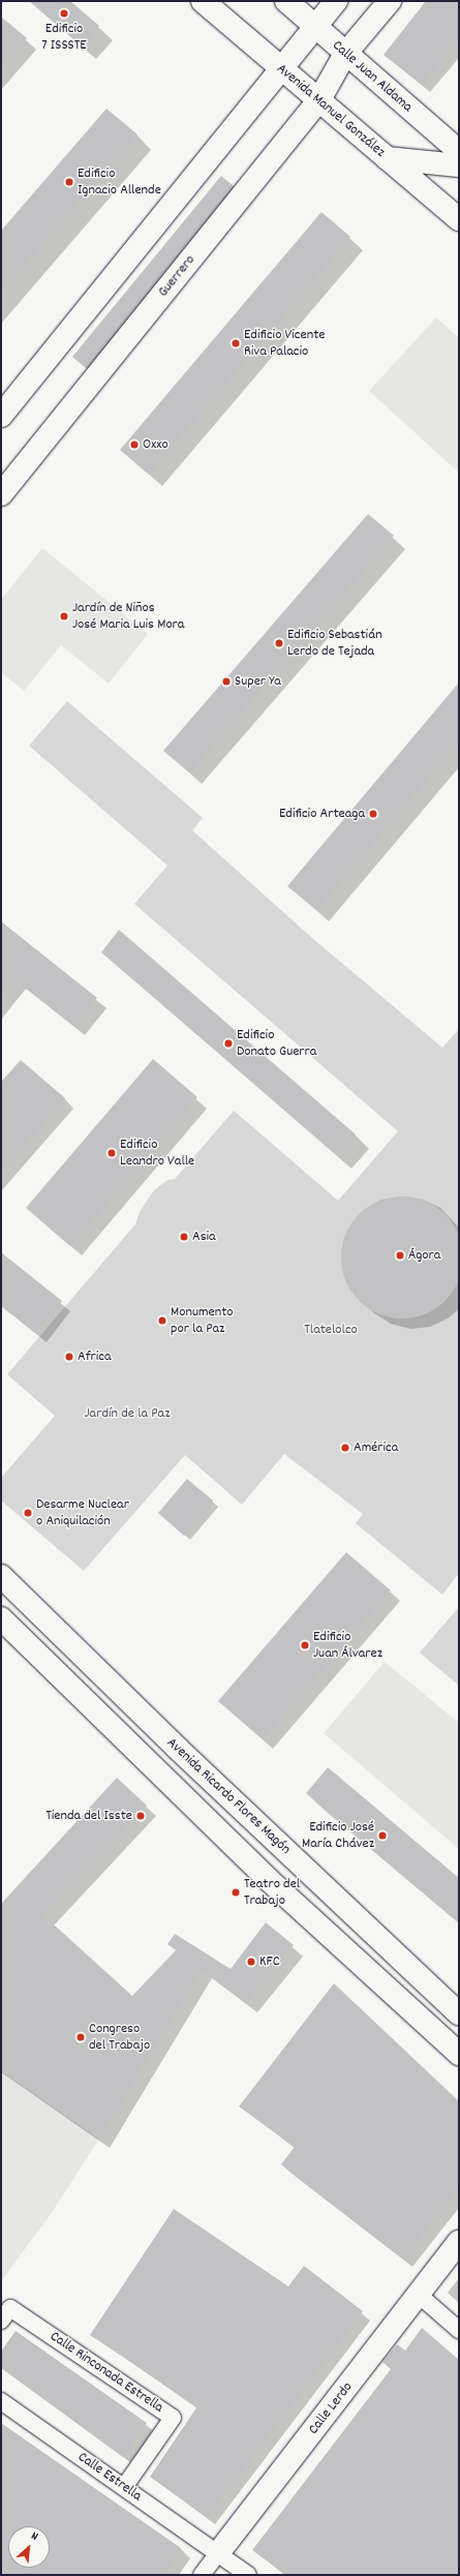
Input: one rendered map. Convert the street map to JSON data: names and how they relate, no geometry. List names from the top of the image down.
{
  "streets": {
    "main road": [
      "Calle Juan Aldama",
      "Avenida Manuel González",
      "Guerrero",
      "Avenida Ricardo Flores Magón",
      "Calle Lerdo"
    ],
    "street": ["Calle Rinconada Estrella", "Calle Estrella"]
  },
  "crossings": [
    ["Calle Juan Aldama", "Guerrero"],
    ["Avenida Manuel González", "Guerrero"],
    ["Calle Rinconada Estrella", "Calle Estrella"],
    ["Calle Lerdo", "Calle Estrella"]
  ],
  "parks": ["Tlatelolco", "Jardín de la Paz"],
  "places": [
    "Edificio 7 ISSSTE",
    "Edificio Ignacio Allende",
    "Edificio Vicente Riva Palacio",
    "Oxxo",
    "Jardín de Niños José Maria Luis Mora",
    "Edificio Sebastián Lerdo de Tejada",
    "Super Ya",
    "Edificio Arteaga",
    "Edificio Donato Guerra",
    "Edificio Leandro Valle",
    "Asia",
    "Ágora",
    "Monumento por la Paz",
    "Africa",
    "América",
    "Desarme Nuclear o Aniquilación",
    "Edificio Juan Álvarez",
    "Tienda del Isste",
    "Edificio José María Chávez",
    "Teatro del Trabajo",
    "KFC",
    "Congreso del Trabajo"
  ],
  "north": "top right"
}
